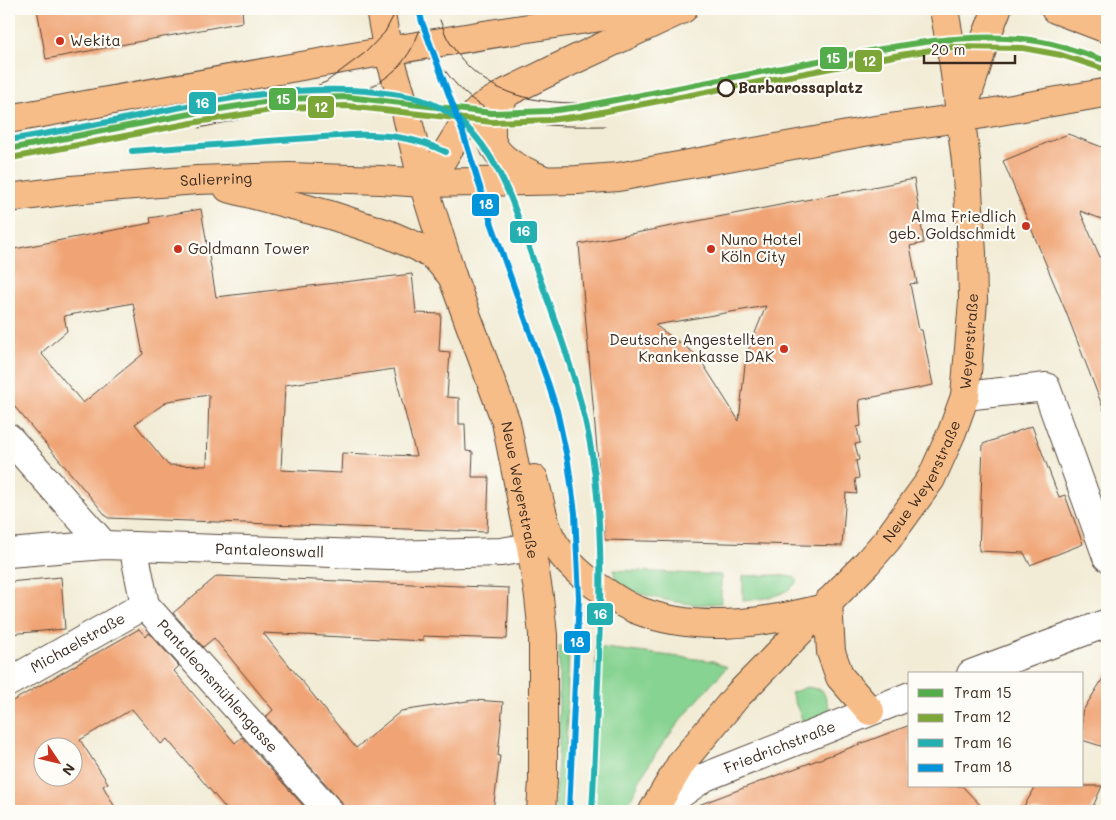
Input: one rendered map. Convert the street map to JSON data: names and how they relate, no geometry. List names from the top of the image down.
{
  "streets": {
    "main road": ["Salierring", "Weyerstraße", "Neue Weyerstraße"],
    "street": [
      "Pantaleonswall",
      "Michaelstraße",
      "Pantaleonsmühlengasse",
      "Friedrichstraße"
    ]
  },
  "crossings": [
    ["Salierring", "Neue Weyerstraße"],
    ["Weyerstraße", "Neue Weyerstraße"],
    ["Neue Weyerstraße", "Pantaleonswall"],
    ["Neue Weyerstraße", "Friedrichstraße"],
    ["Michaelstraße", "Pantaleonsmühlengasse"]
  ],
  "places": [
    "Wekita",
    "Barbarossaplatz",
    "Alma Friedlich geb. Goldschmidt",
    "Goldmann Tower",
    "Nuno Hotel Köln City",
    "Deutsche Angestellten Krankenkasse DAK"
  ],
  "lines": [
    "tram line 18",
    "tram line 15",
    "tram line 12",
    "tram line 16"
  ],
  "legend": [
    "Tram 15",
    "Tram 12",
    "Tram 16",
    "Tram 18"
  ],
  "scale_bar": "20 m",
  "north": "bottom right"
}
